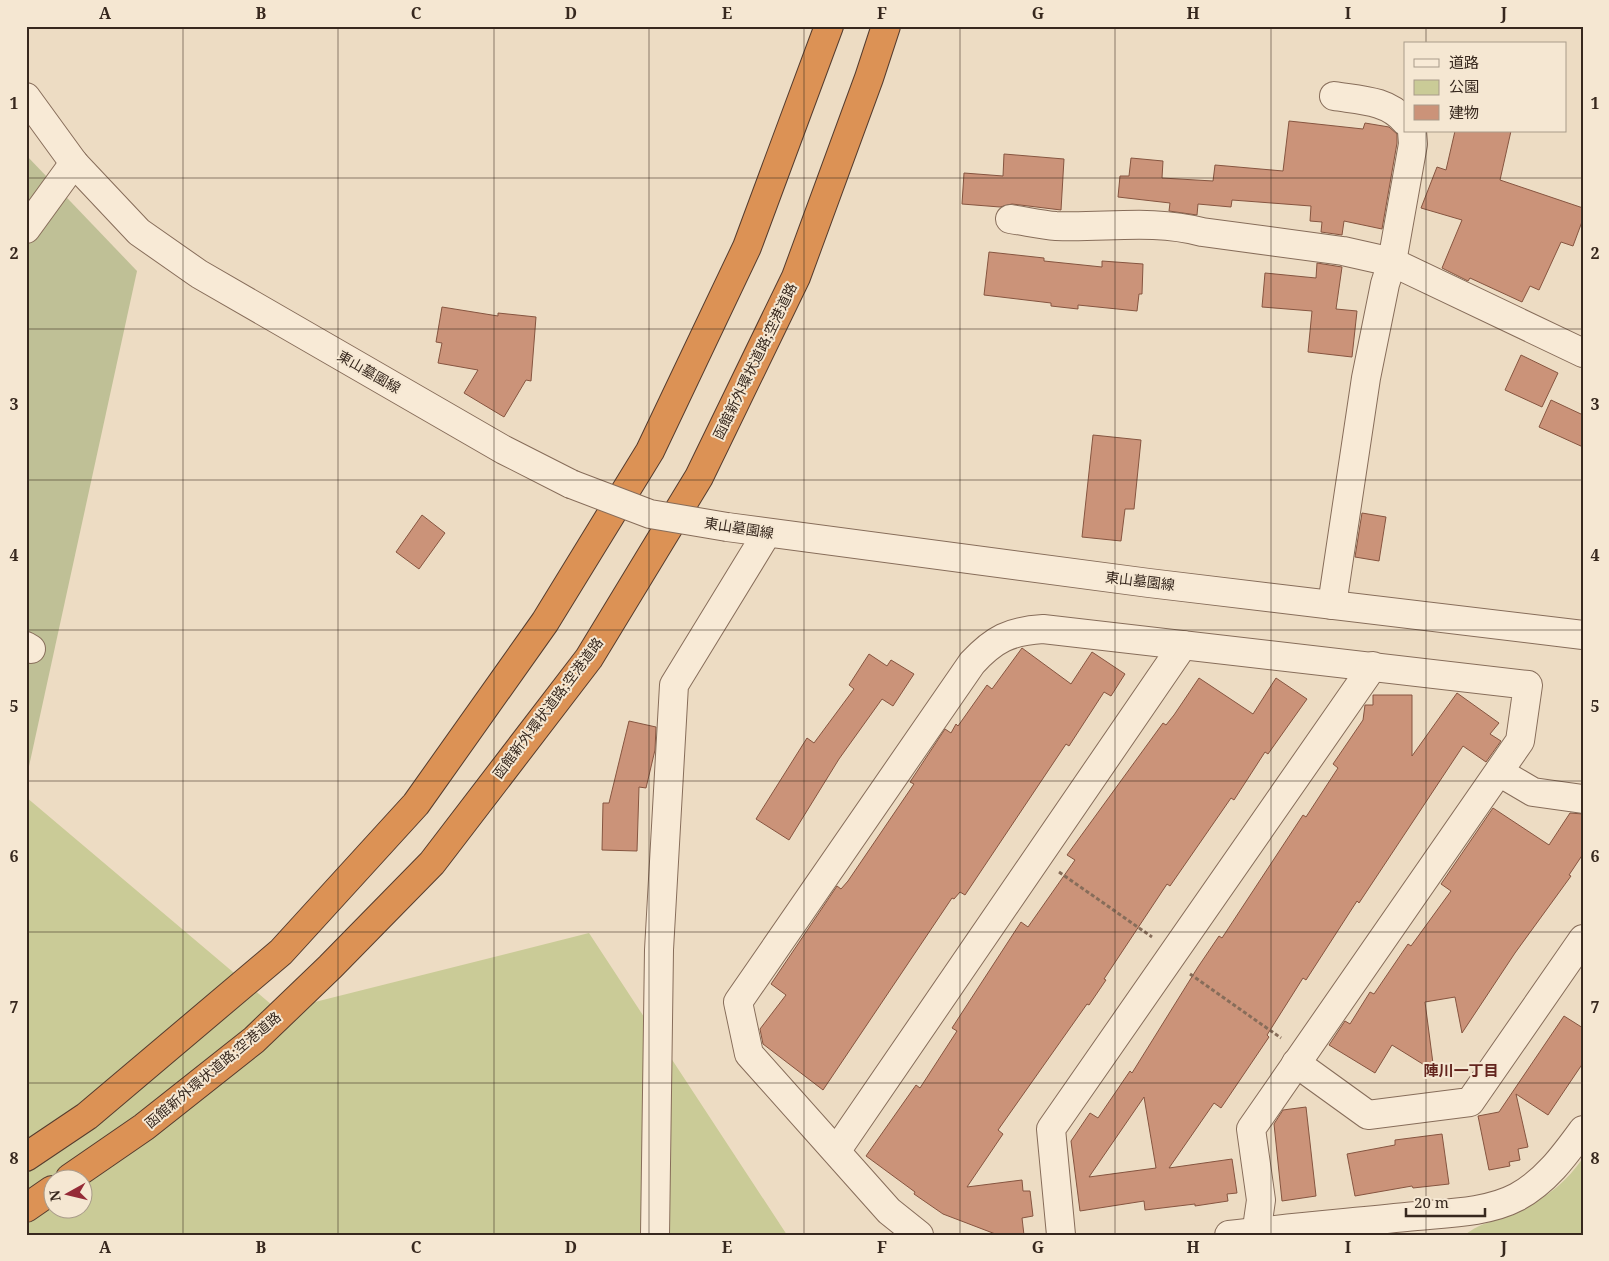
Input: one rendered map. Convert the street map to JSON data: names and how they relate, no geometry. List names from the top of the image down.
{
  "streets": {
    "highway": ["函館新外環状道路;空港道路"],
    "street": ["東山墓園線"]
  },
  "districts": ["陣川一丁目"],
  "legend": ["道路", "公園", "建物"],
  "scale_bar": "20 m",
  "north": "left",
  "grid": {
    "columns": [
      "A",
      "B",
      "C",
      "D",
      "E",
      "F",
      "G",
      "H",
      "I",
      "J"
    ],
    "rows": [
      "1",
      "2",
      "3",
      "4",
      "5",
      "6",
      "7",
      "8"
    ]
  }
}
